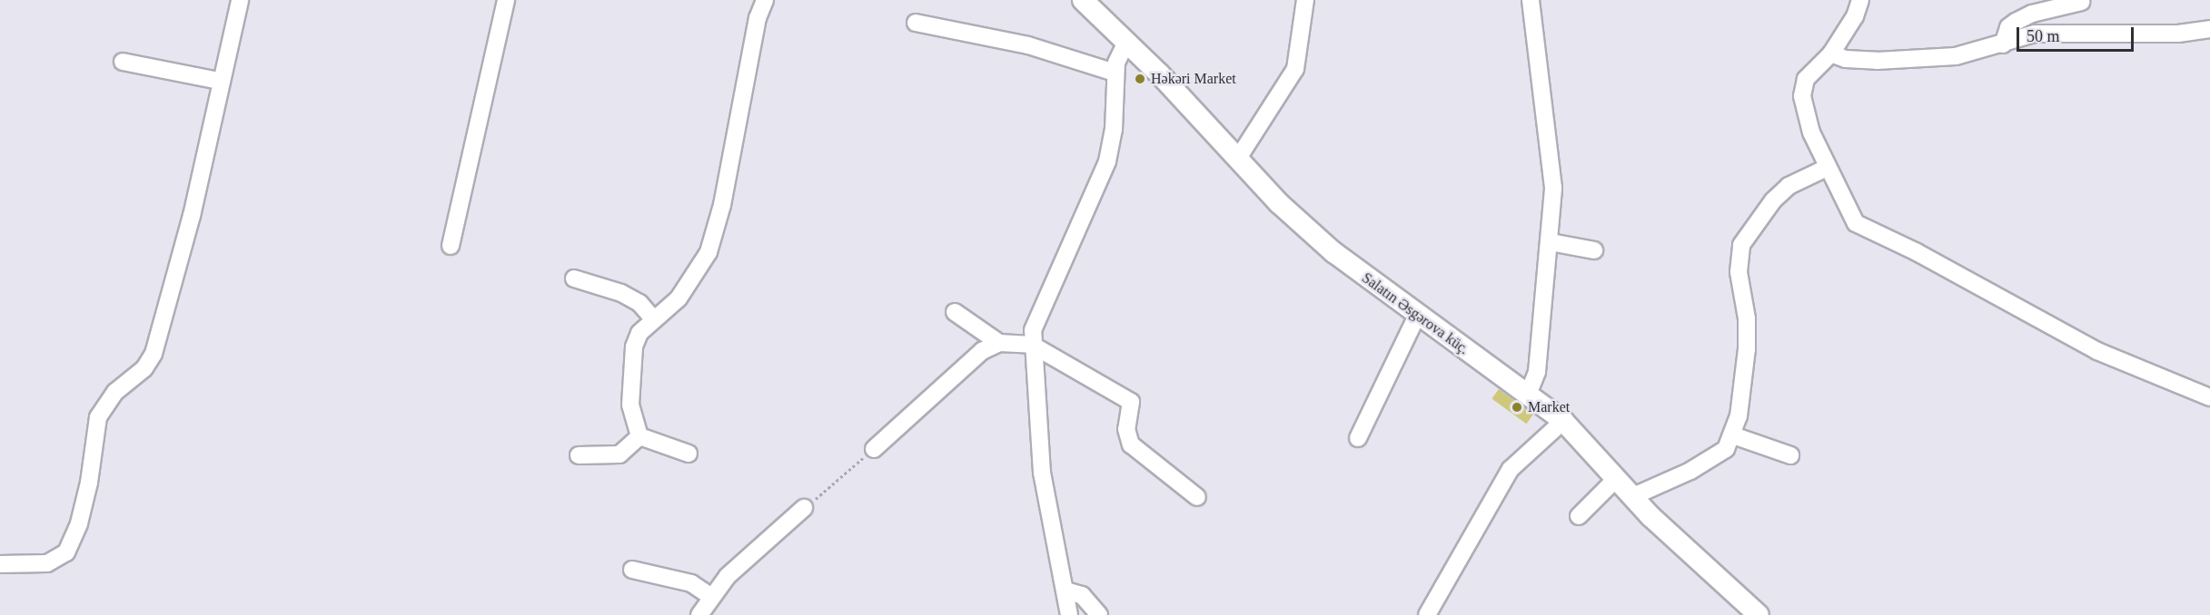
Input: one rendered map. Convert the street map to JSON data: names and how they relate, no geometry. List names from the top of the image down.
{
  "streets": {
    "street": ["Salatın Əsgərova küç."]
  },
  "places": ["Həkəri Market", "Market"],
  "scale_bar": "50 m"
}
